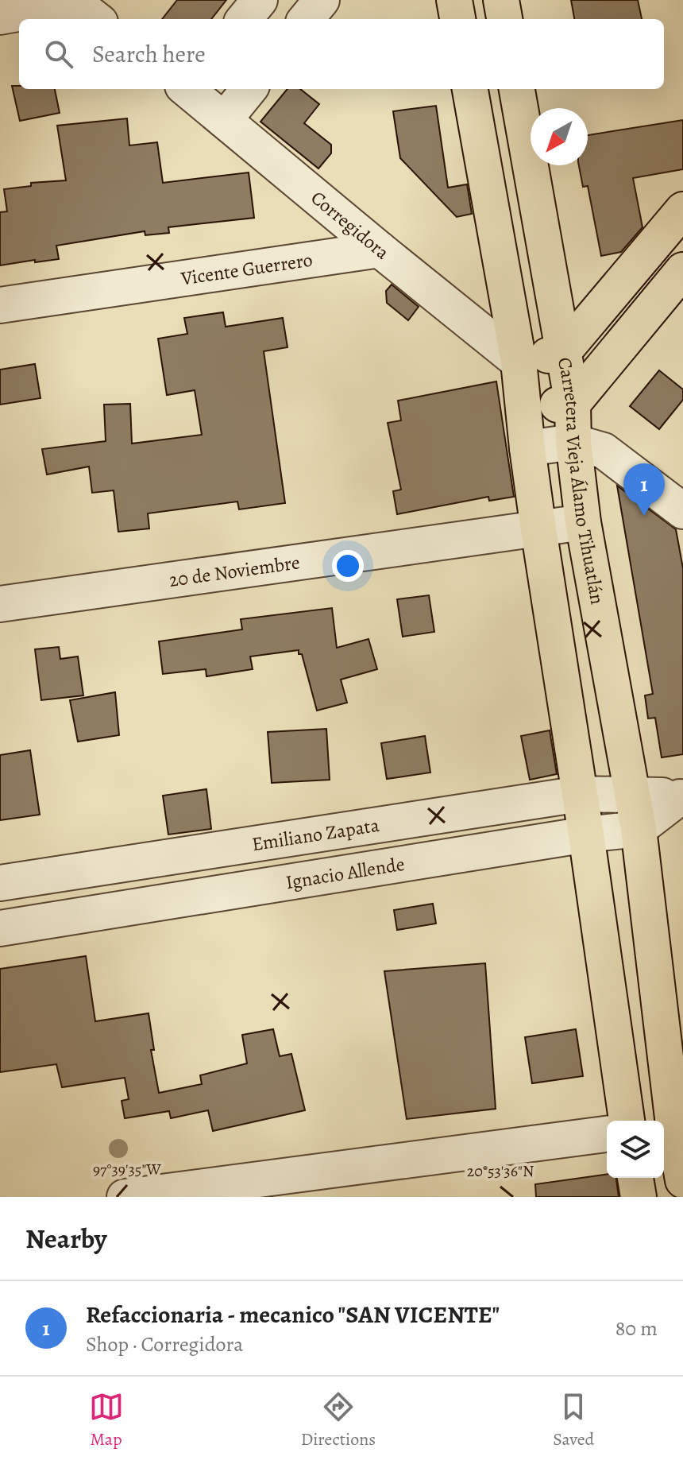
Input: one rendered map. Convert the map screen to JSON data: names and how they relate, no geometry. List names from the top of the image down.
{
  "streets": {
    "main road": ["Carretera Vieja Álamo Tihuatlán"],
    "street": [
      "Corregidora",
      "Vicente Guerrero",
      "20 de Noviembre",
      "Emiliano Zapata",
      "Ignacio Allende"
    ]
  },
  "crossings": [
    ["Corregidora", "Vicente Guerrero"],
    ["Carretera Vieja Álamo Tihuatlán", "20 de Noviembre"],
    ["Carretera Vieja Álamo Tihuatlán", "Emiliano Zapata"],
    ["Carretera Vieja Álamo Tihuatlán", "Ignacio Allende"]
  ],
  "north": "bottom left",
  "page": {
    "search": "Search here",
    "pins": "1",
    "heading": "Nearby",
    "list": [
      {
        "mark": "1",
        "name": "Refaccionaria - mecanico \"SAN VICENTE\"",
        "note": "Shop · Corregidora",
        "value": "80 m"
      }
    ],
    "nav": ["Map", "Directions", "Saved"]
  },
  "coordinates": ["97°39'35\"W", "20°53'36\"N"]
}
